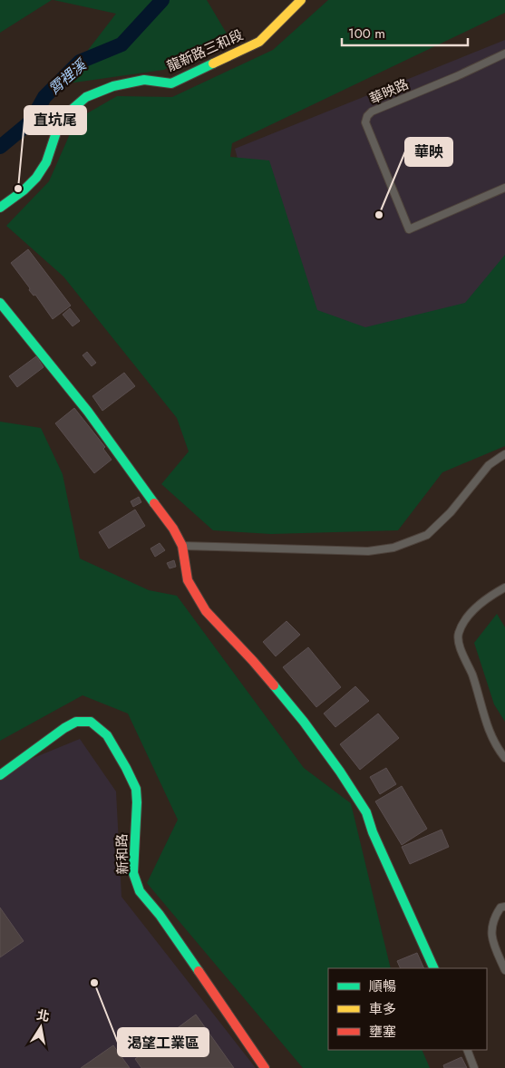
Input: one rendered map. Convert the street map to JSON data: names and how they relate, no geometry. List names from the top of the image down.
{
  "streets": {
    "street": ["龍新路三和段", "華映路", "新和路"]
  },
  "water": ["霄裡溪"],
  "places": ["直坑尾", "華映", "渴望工業區"],
  "legend": ["順暢", "車多", "壅塞"],
  "scale_bar": "100 m",
  "north": "top"
}
